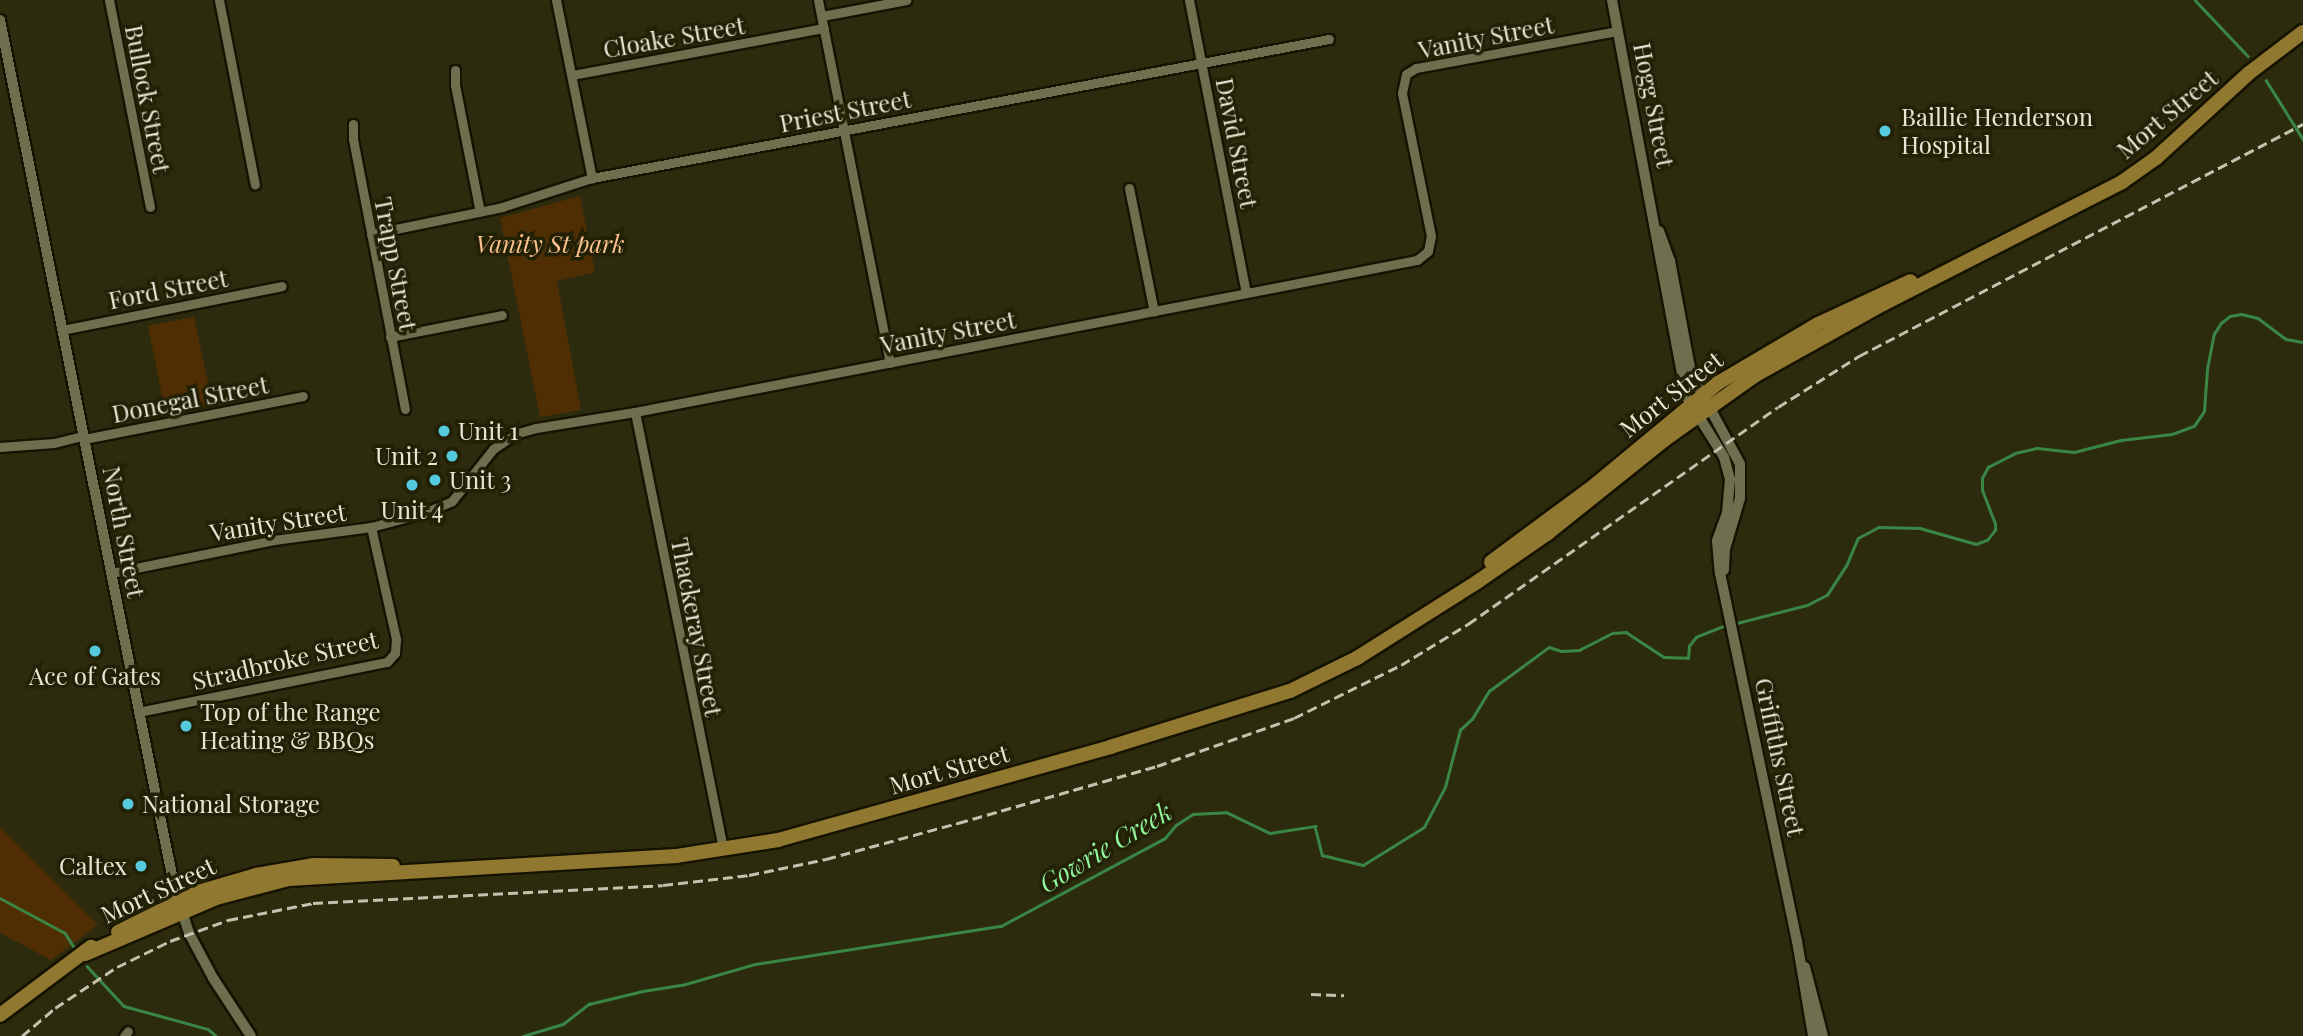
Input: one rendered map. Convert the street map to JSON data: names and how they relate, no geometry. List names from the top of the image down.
{
  "streets": {
    "main road": ["Mort Street"],
    "street": [
      "Cloake Street",
      "Vanity Street",
      "Bullock Street",
      "Hogg Street",
      "Priest Street",
      "David Street",
      "Trapp Street",
      "Ford Street",
      "Donegal Street",
      "North Street",
      "Thackeray Street",
      "Stradbroke Street",
      "Griffiths Street"
    ]
  },
  "crossings": [
    ["Vanity Street", "Hogg Street"],
    ["Vanity Street", "David Street"],
    ["Vanity Street", "North Street"],
    ["Vanity Street", "Thackeray Street"],
    ["Vanity Street", "Stradbroke Street"],
    ["Hogg Street", "Mort Street"],
    ["Hogg Street", "Griffiths Street"],
    ["Priest Street", "David Street"],
    ["Priest Street", "Trapp Street"],
    ["Mort Street", "North Street"],
    ["Mort Street", "Thackeray Street"],
    ["Mort Street", "Griffiths Street"],
    ["Ford Street", "North Street"],
    ["Donegal Street", "North Street"],
    ["North Street", "Stradbroke Street"]
  ],
  "water": ["Gowrie Creek"],
  "parks": ["Vanity St park"],
  "places": [
    "Baillie Henderson Hospital",
    "Unit 1",
    "Unit 2",
    "Unit 3",
    "Unit 4",
    "Ace of Gates",
    "Top of the Range Heating & BBQs",
    "National Storage",
    "Caltex"
  ]
}
